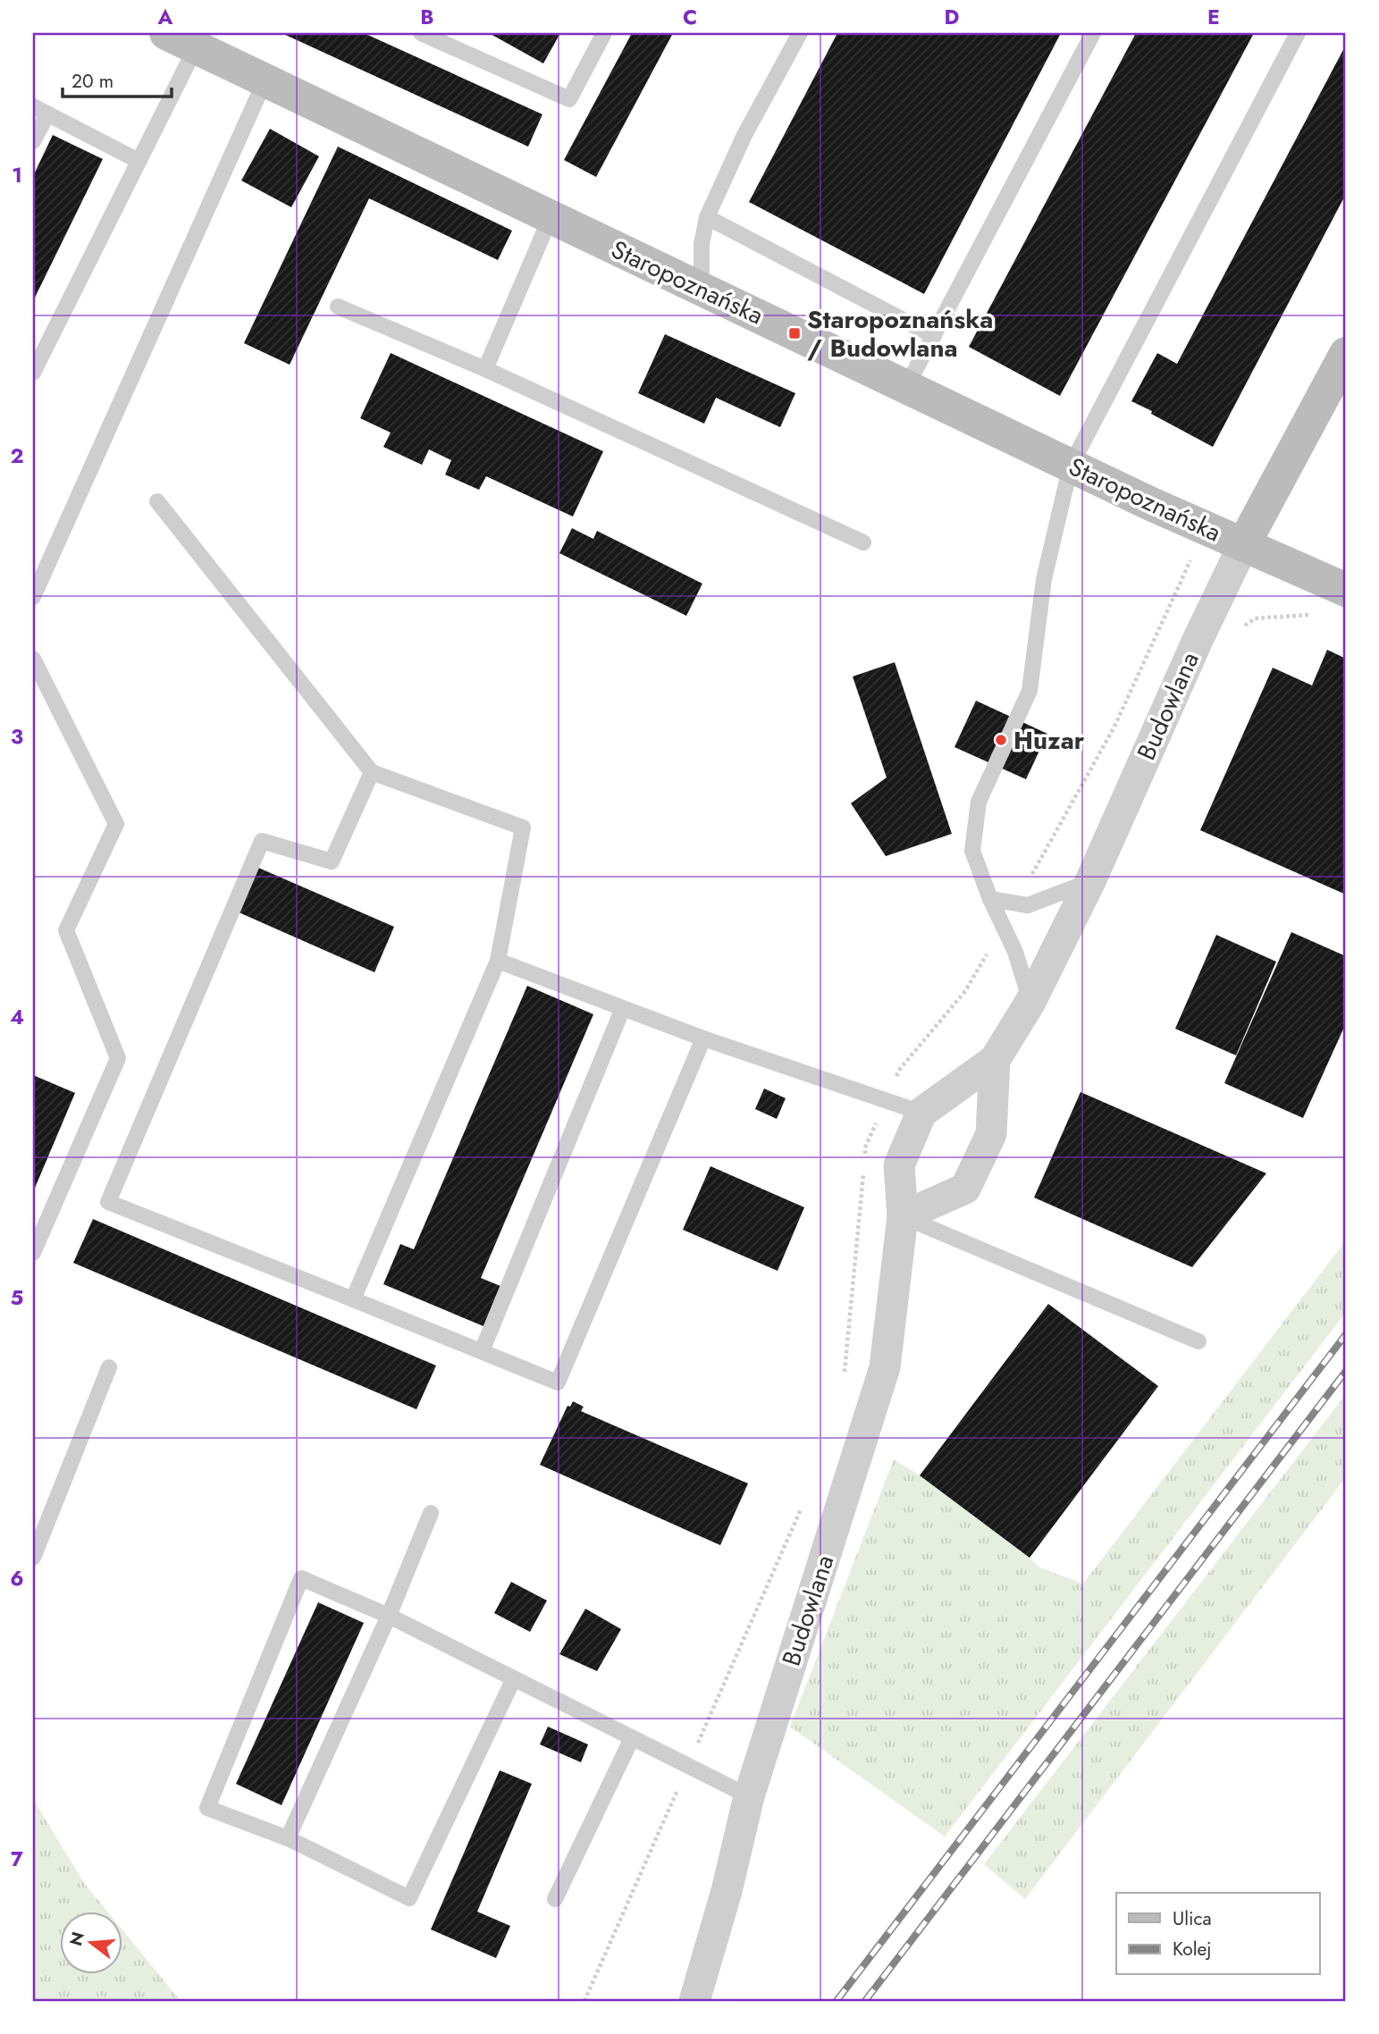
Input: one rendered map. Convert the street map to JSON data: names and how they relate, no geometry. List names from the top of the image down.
{
  "streets": {
    "street": ["Staropoznańska", "Budowlana"]
  },
  "crossings": [
    ["Staropoznańska", "Budowlana"]
  ],
  "places": {
    "transit": ["Staropoznańska / Budowlana"],
    "other": ["Huzar"]
  },
  "legend": ["Ulica", "Kolej"],
  "scale_bar": "20 m",
  "north": "left",
  "grid": {
    "columns": [
      "A",
      "B",
      "C",
      "D",
      "E"
    ],
    "rows": [
      "1",
      "2",
      "3",
      "4",
      "5",
      "6",
      "7"
    ]
  }
}
